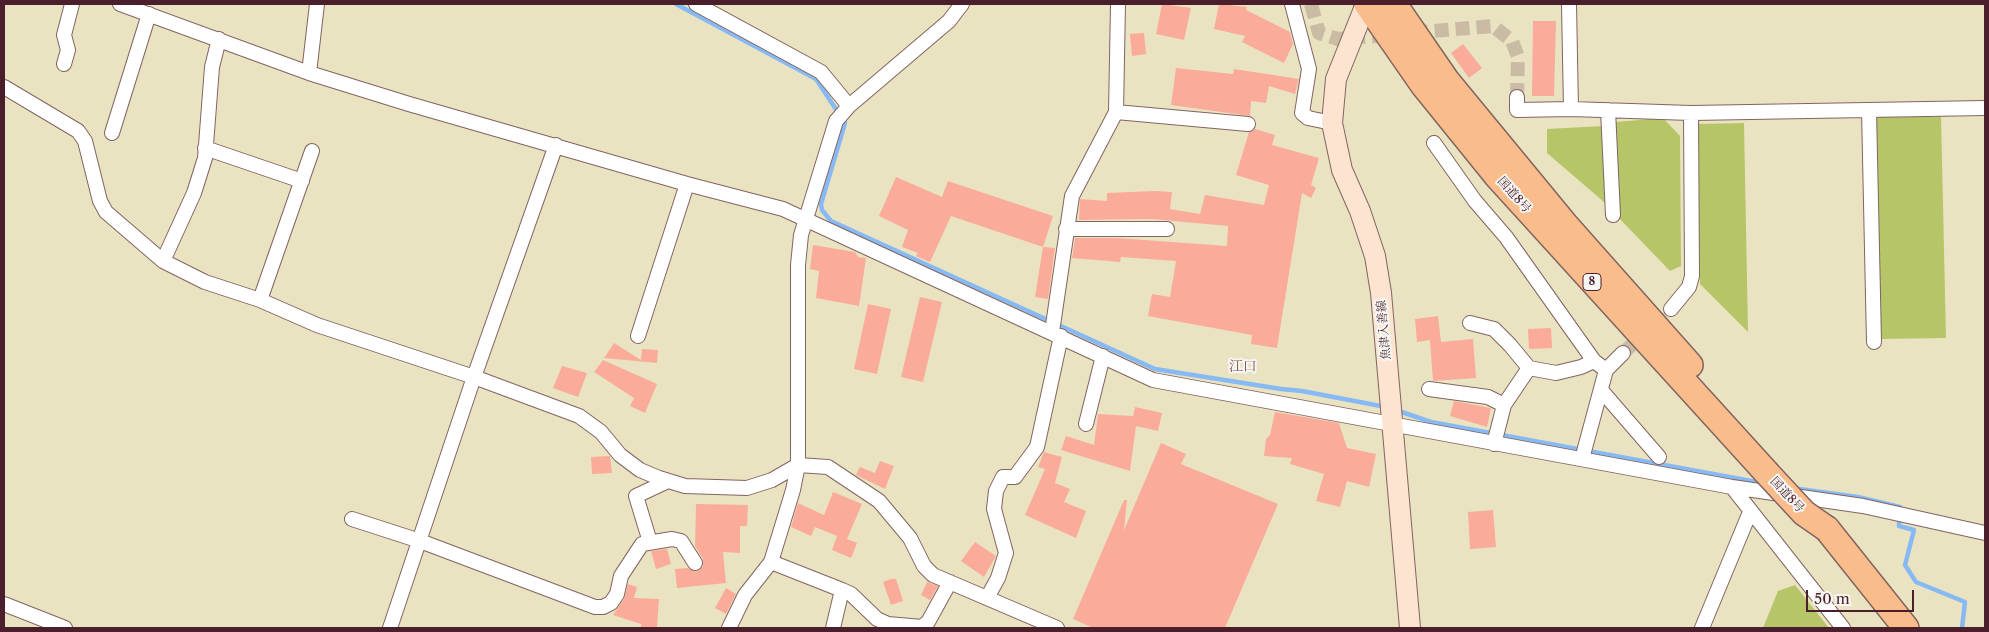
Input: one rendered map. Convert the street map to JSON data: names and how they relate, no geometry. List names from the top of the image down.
{
  "streets": {
    "highway": ["国道8号", "8"],
    "main road": ["魚津入善線"]
  },
  "crossings": [
    ["国道8号", "魚津入善線"]
  ],
  "districts": ["江口"],
  "scale_bar": "50 m"
}
